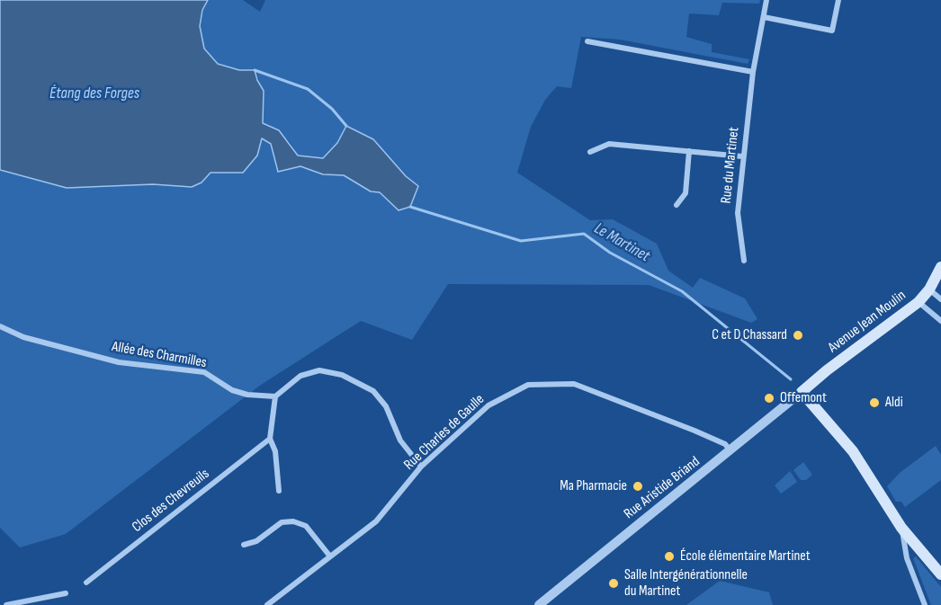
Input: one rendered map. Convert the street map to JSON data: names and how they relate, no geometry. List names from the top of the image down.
{
  "streets": {
    "main road": ["Avenue Jean Moulin"],
    "street": [
      "Rue du Martinet",
      "Allée des Charmilles",
      "Rue Charles de Gaulle",
      "Rue Aristide Briand",
      "Clos des Chevreuils"
    ]
  },
  "crossings": [
    ["Avenue Jean Moulin", "Rue Aristide Briand"],
    ["Rue Charles de Gaulle", "Rue Aristide Briand"]
  ],
  "water": ["Étang des Forges", "Le Martinet"],
  "places": [
    "C et D Chassard",
    "Offemont",
    "Aldi",
    "Ma Pharmacie",
    "École élémentaire Martinet",
    "Salle Intergénérationnelle du Martinet"
  ]
}
